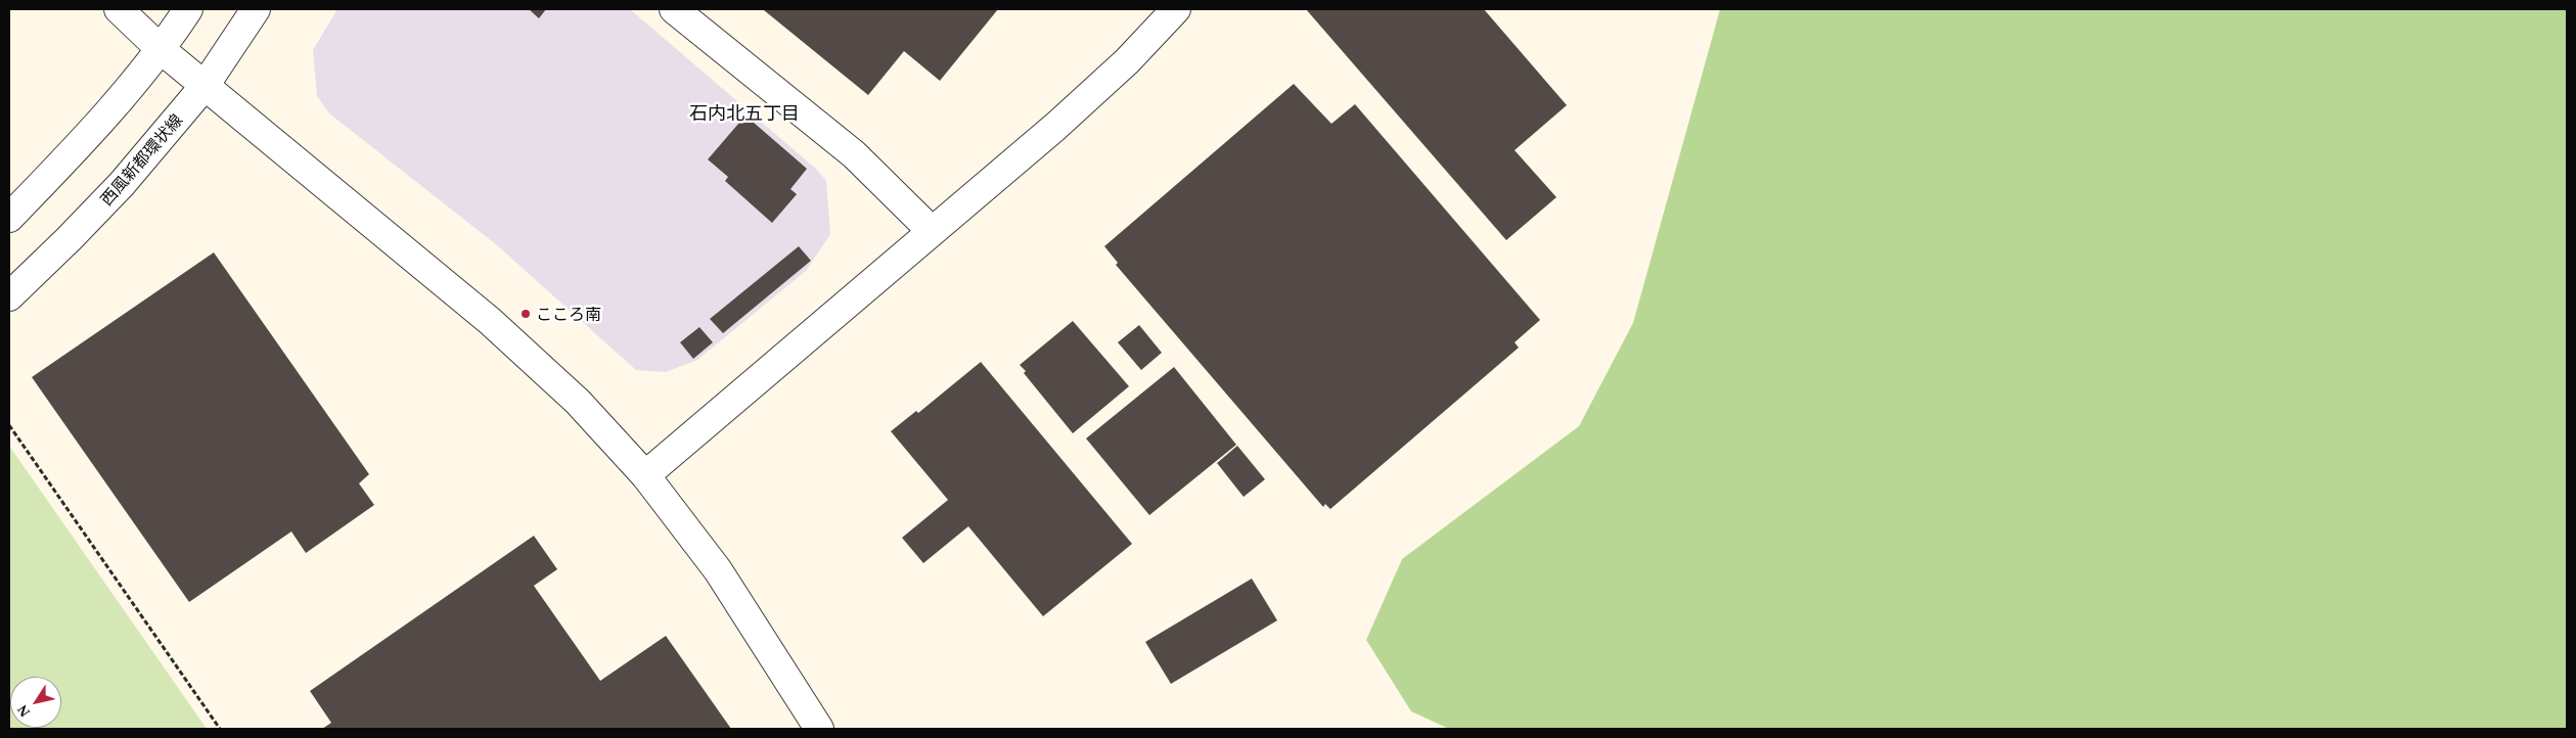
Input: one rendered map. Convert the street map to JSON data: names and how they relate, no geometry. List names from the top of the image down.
{
  "streets": {
    "street": ["西風新都環状線"]
  },
  "districts": ["石内北五丁目"],
  "places": ["こころ南"],
  "north": "bottom left"
}
